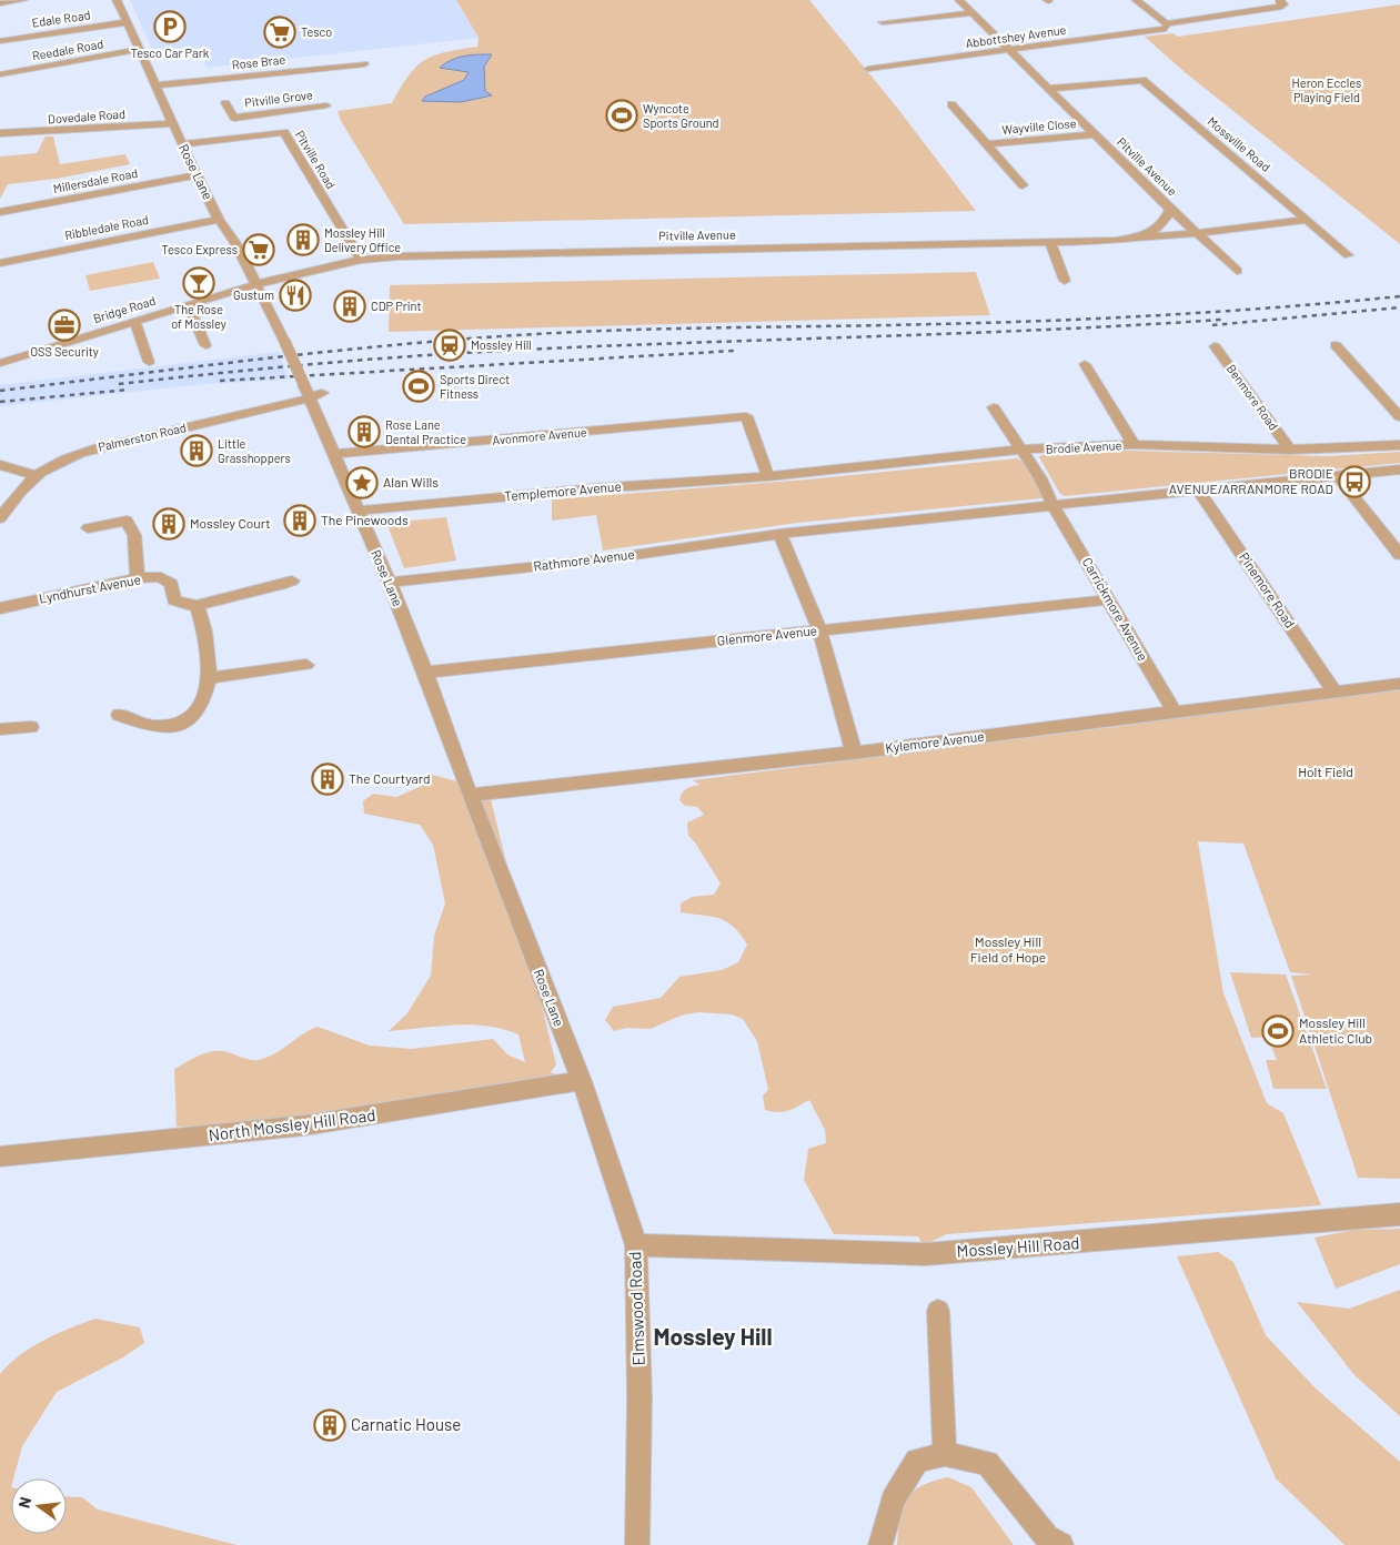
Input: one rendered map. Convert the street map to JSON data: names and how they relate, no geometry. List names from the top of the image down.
{
  "streets": {
    "street": [
      "Edale Road",
      "Abbottshey Avenue",
      "Reedale Road",
      "Rose Brae",
      "Pitville Grove",
      "Dovedale Road",
      "Wayville Close",
      "Mossville Road",
      "Pitville Road",
      "Pitville Avenue",
      "Rose Lane",
      "Millersdale Road",
      "Ribbledale Road",
      "Bridge Road",
      "Benmore Road",
      "Avonmore Avenue",
      "Palmerston Road",
      "Brodie Avenue",
      "Templemore Avenue",
      "Rathmore Avenue",
      "Lyndhurst Avenue",
      "Pinemore Road",
      "Carrickmore Avenue",
      "Glenmore Avenue",
      "Kylemore Avenue",
      "North Mossley Hill Road",
      "Mossley Hill Road",
      "Elmswood Road"
    ]
  },
  "crossings": [
    ["Edale Road", "Rose Lane"],
    ["Abbottshey Avenue", "Pitville Avenue"],
    ["Reedale Road", "Rose Lane"],
    ["Rose Brae", "Rose Lane"],
    ["Dovedale Road", "Rose Lane"],
    ["Wayville Close", "Pitville Avenue"],
    ["Mossville Road", "Pitville Avenue"],
    ["Pitville Road", "Pitville Avenue"],
    ["Pitville Road", "Rose Lane"],
    ["Pitville Avenue", "Rose Lane"],
    ["Pitville Avenue", "Bridge Road"],
    ["Rose Lane", "Millersdale Road"],
    ["Rose Lane", "Ribbledale Road"],
    ["Rose Lane", "Bridge Road"],
    ["Rose Lane", "Avonmore Avenue"],
    ["Rose Lane", "Palmerston Road"],
    ["Rose Lane", "Templemore Avenue"],
    ["Rose Lane", "Rathmore Avenue"],
    ["Rose Lane", "Glenmore Avenue"],
    ["Rose Lane", "Kylemore Avenue"],
    ["Rose Lane", "North Mossley Hill Road"],
    ["Rose Lane", "Elmswood Road"],
    ["Benmore Road", "Brodie Avenue"],
    ["Avonmore Avenue", "Brodie Avenue"],
    ["Avonmore Avenue", "Templemore Avenue"],
    ["Brodie Avenue", "Templemore Avenue"],
    ["Brodie Avenue", "Carrickmore Avenue"],
    ["Pinemore Road", "Kylemore Avenue"],
    ["Carrickmore Avenue", "Glenmore Avenue"],
    ["Carrickmore Avenue", "Kylemore Avenue"],
    ["North Mossley Hill Road", "Elmswood Road"],
    ["Mossley Hill Road", "Elmswood Road"]
  ],
  "districts": ["Mossley Hill"],
  "parks": ["Heron Eccles Playing Field", "Holt Field", "Mossley Hill Field of Hope"],
  "places": {
    "parking": ["Tesco Car Park"],
    "supermarket": ["Tesco", "Tesco Express"],
    "sports": ["Wyncote Sports Ground", "Sports Direct Fitness", "Mossley Hill Athletic Club"],
    "building": [
      "Mossley Hill Delivery Office",
      "CDP Print",
      "Rose Lane Dental Practice",
      "Little Grasshoppers",
      "The Pinewoods",
      "Mossley Court",
      "The Courtyard",
      "Carnatic House"
    ],
    "bar": ["The Rose of Mossley"],
    "restaurant": ["Gustum"],
    "office": ["OSS Security"],
    "station": ["Mossley Hill"],
    "bus stop": ["BRODIE AVENUE/ARRANMORE ROAD"],
    "place": ["Alan Wills"]
  },
  "north": "left"
}
